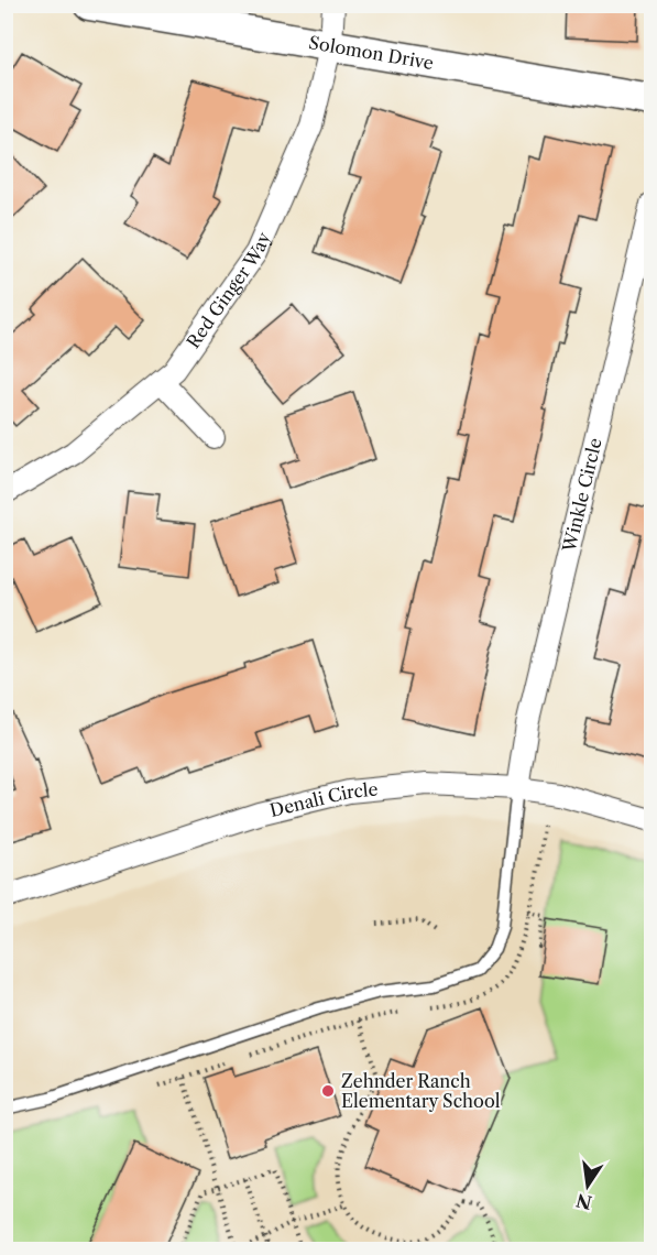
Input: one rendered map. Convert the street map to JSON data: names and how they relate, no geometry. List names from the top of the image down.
{
  "streets": {
    "street": [
      "Solomon Drive",
      "Red Ginger Way",
      "Winkle Circle",
      "Denali Circle"
    ]
  },
  "crossings": [
    ["Solomon Drive", "Red Ginger Way"],
    ["Winkle Circle", "Denali Circle"]
  ],
  "places": ["Zehnder Ranch Elementary School"],
  "north": "bottom"
}
